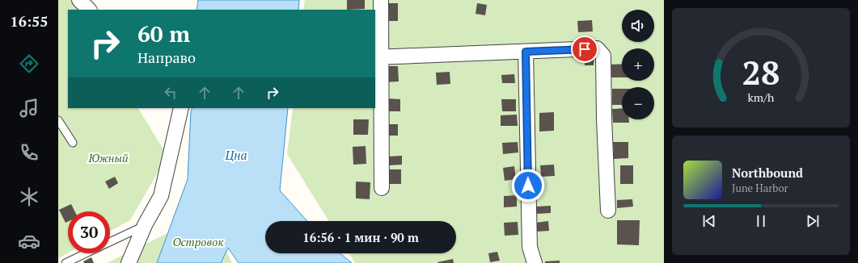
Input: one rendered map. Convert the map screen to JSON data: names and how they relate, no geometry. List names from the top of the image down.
{
  "water": ["Цна"],
  "parks": ["Южный", "Островок"],
  "page": {
    "tabs": "16:55",
    "map_buttons": ["+", "−"],
    "turn": ["60 m", "Направо"],
    "song": ["Northbound", "June Harbor"],
    "limit": "30",
    "trip": "16:56 · 1 мин · 90 m",
    "gauge": ["28", "km/h"]
  }
}
